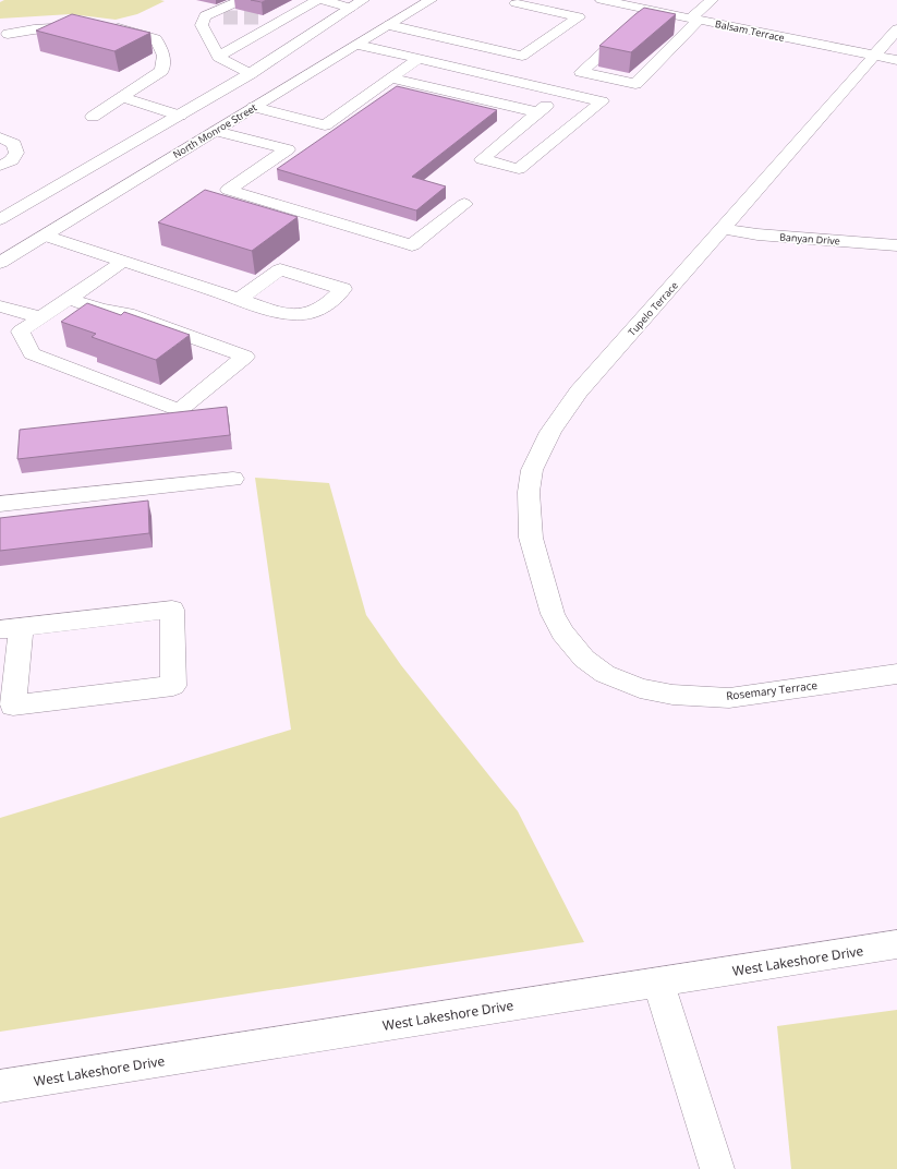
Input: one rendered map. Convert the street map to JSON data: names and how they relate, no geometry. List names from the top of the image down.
{
  "streets": {
    "street": [
      "Balsam Terrace",
      "North Monroe Street",
      "Banyan Drive",
      "Tupelo Terrace",
      "Rosemary Terrace",
      "West Lakeshore Drive"
    ]
  },
  "crossings": [
    ["Balsam Terrace", "Tupelo Terrace"],
    ["Banyan Drive", "Tupelo Terrace"],
    ["Tupelo Terrace", "Rosemary Terrace"]
  ]
}
